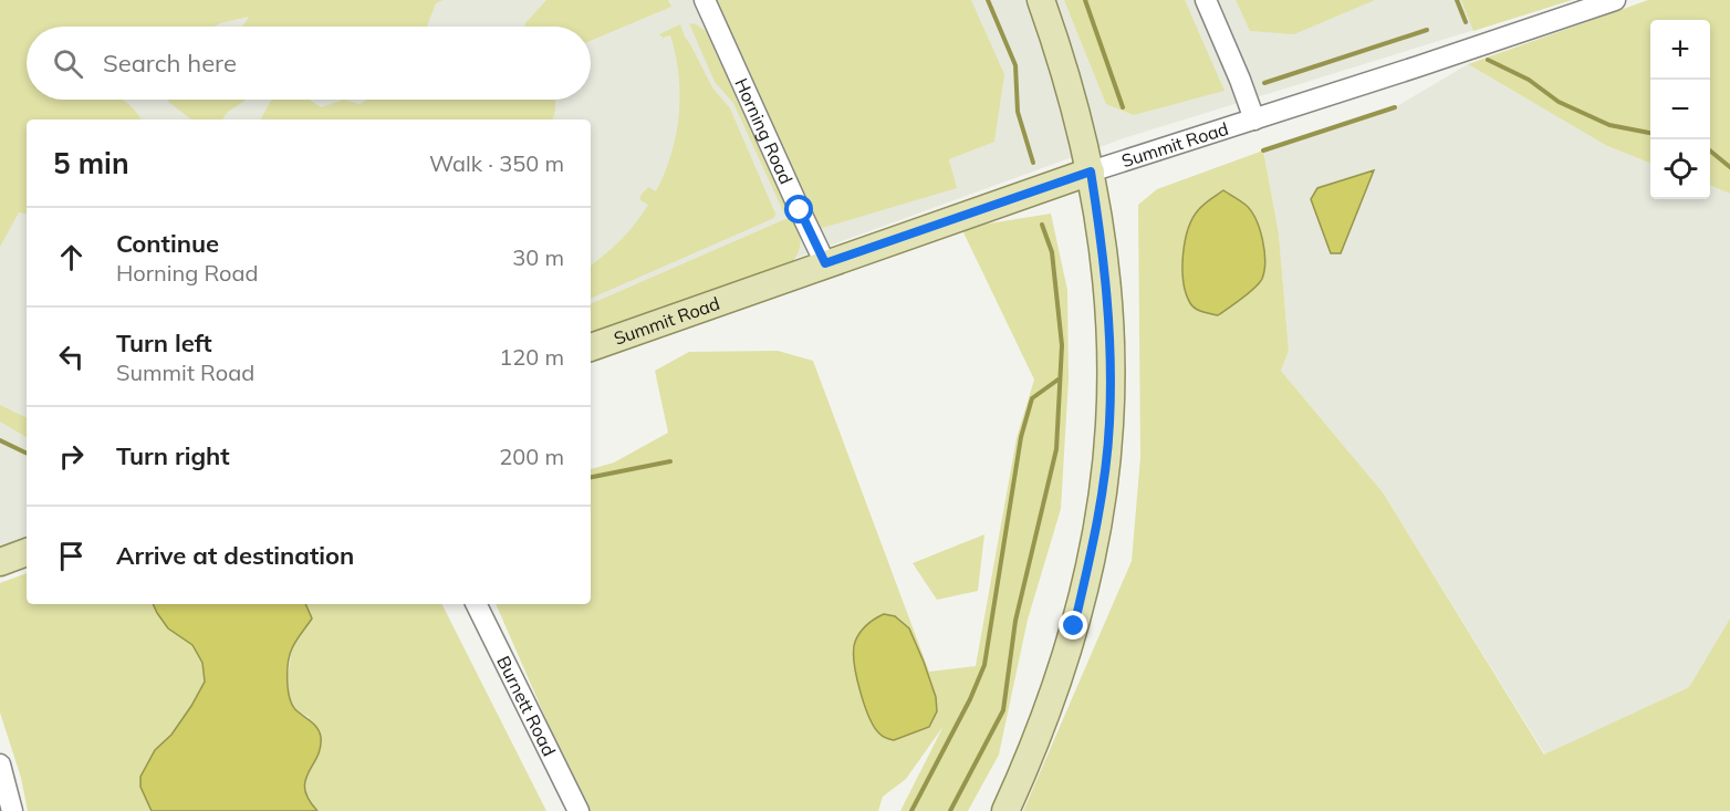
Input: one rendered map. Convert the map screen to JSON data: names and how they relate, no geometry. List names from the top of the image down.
{
  "streets": {
    "main road": ["Summit Road"],
    "street": ["Horning Road", "Burnett Road"]
  },
  "crossings": [
    ["Horning Road", "Summit Road"]
  ],
  "page": {
    "map_buttons": ["+", "−"],
    "search": "Search here",
    "heading": ["5 min", "Walk · 350 m"],
    "list": [
      ["Continue", "Horning Road", "30 m"],
      ["Turn left", "Summit Road", "120 m"],
      ["Turn right", "200 m"],
      "Arrive at destination"
    ]
  }
}
